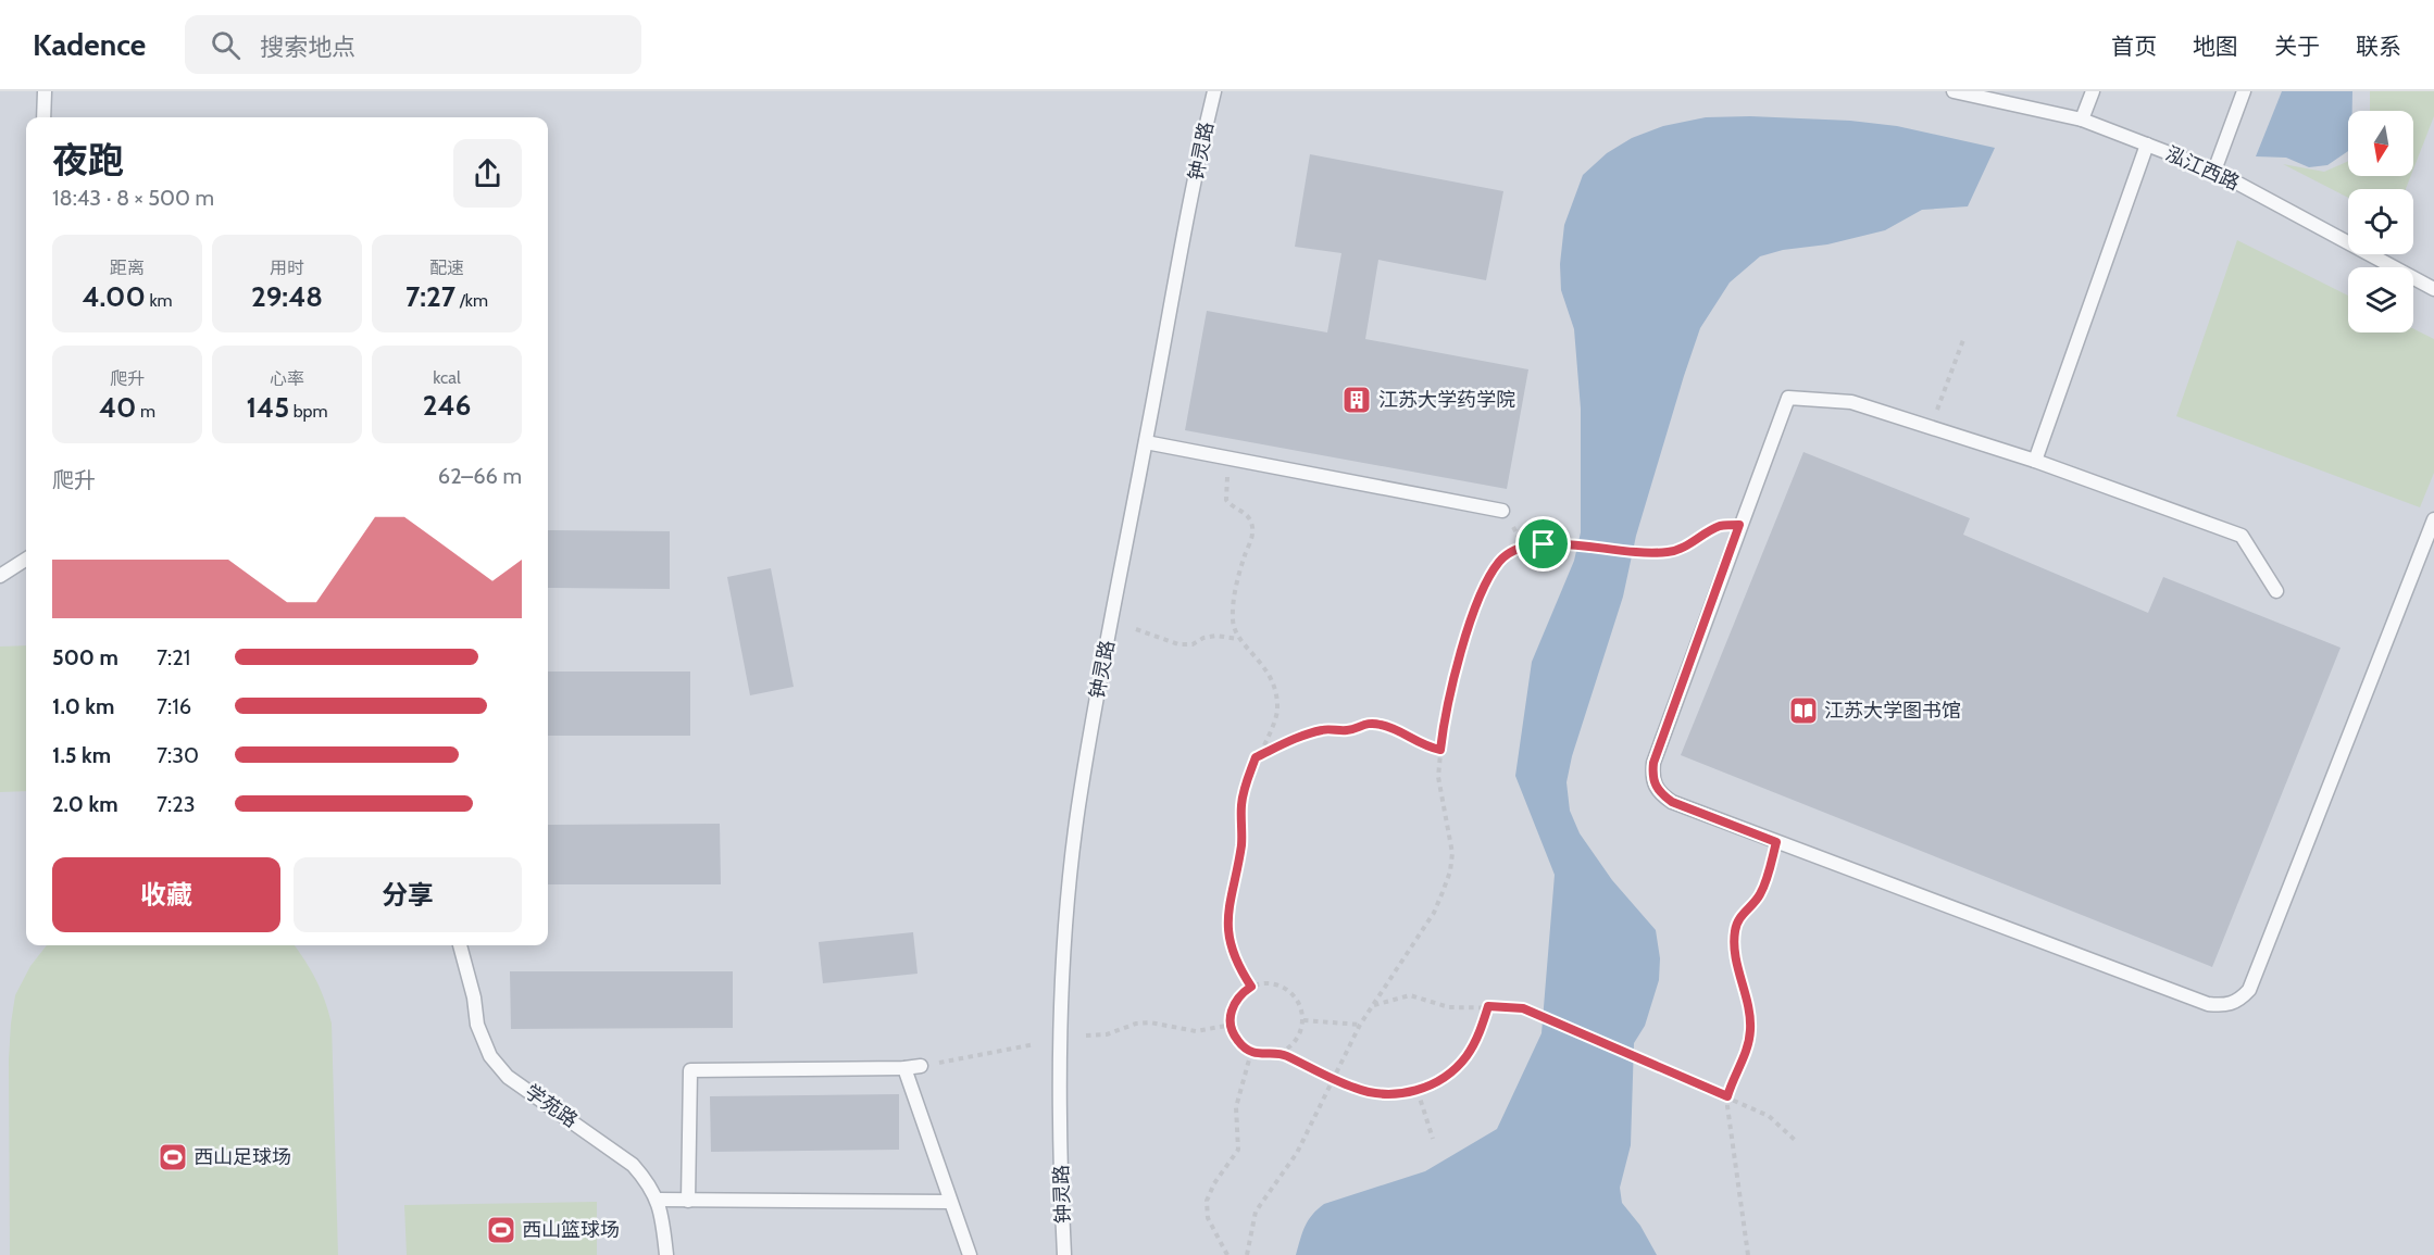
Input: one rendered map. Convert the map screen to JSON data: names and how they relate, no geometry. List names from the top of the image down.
{
  "streets": {
    "lane": ["钟灵路", "泓江西路", "学苑路"]
  },
  "places": {
    "building": ["江苏大学药学院"],
    "library": ["江苏大学图书馆"],
    "sports": ["西山足球场", "西山篮球场"]
  },
  "north": "bottom",
  "page": {
    "header": "Kadence",
    "search": "搜索地点",
    "nav": [
      "首页",
      "地图",
      "关于",
      "联系"
    ],
    "heading": ["夜跑", "18:43 · 8 × 500 m"],
    "stats": [
      ["距离", "4.00 km"],
      ["用时", "29:48"],
      ["配速", "7:27 /km"],
      ["爬升", "40 m"],
      ["心率", "145 bpm"],
      ["kcal", "246"]
    ],
    "chart": ["爬升", "62–66 m"],
    "list": [
      {
        "name": "500 m",
        "note": "7:21"
      },
      {
        "name": "1.0 km",
        "note": "7:16"
      },
      {
        "name": "1.5 km",
        "note": "7:30"
      },
      {
        "name": "2.0 km",
        "note": "7:23"
      }
    ],
    "buttons": ["收藏", "分享"]
  }
}
